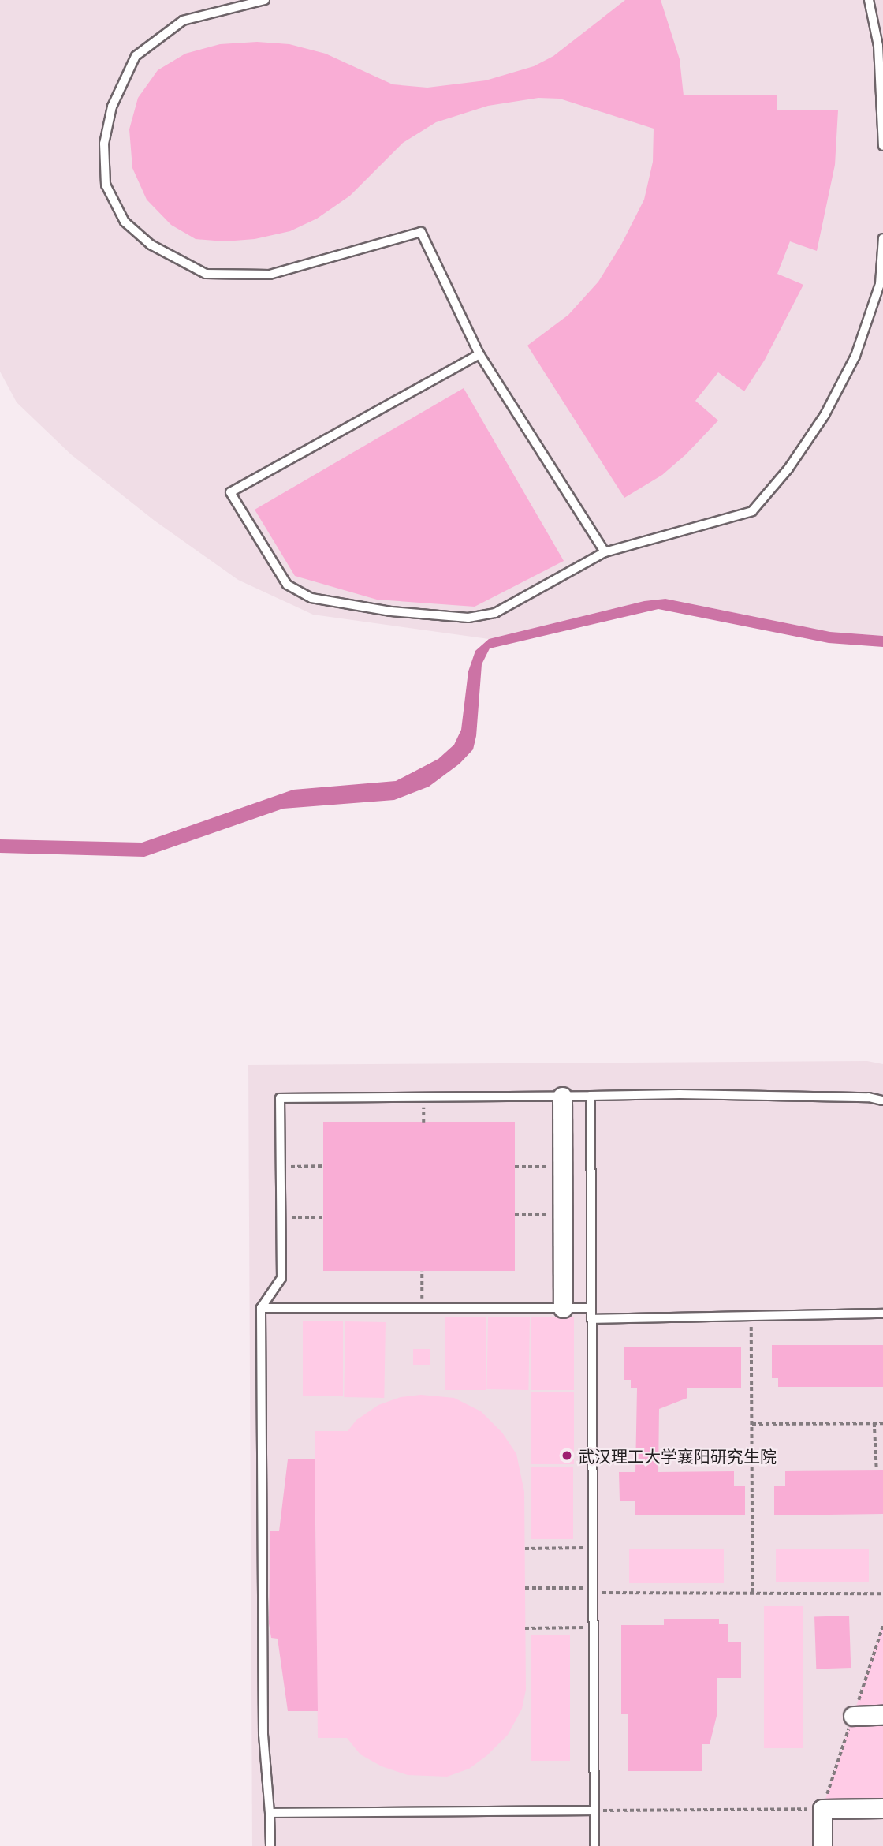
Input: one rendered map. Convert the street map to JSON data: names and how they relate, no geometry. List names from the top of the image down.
{
  "places": ["武汉理工大学襄阳研究生院"]
}
